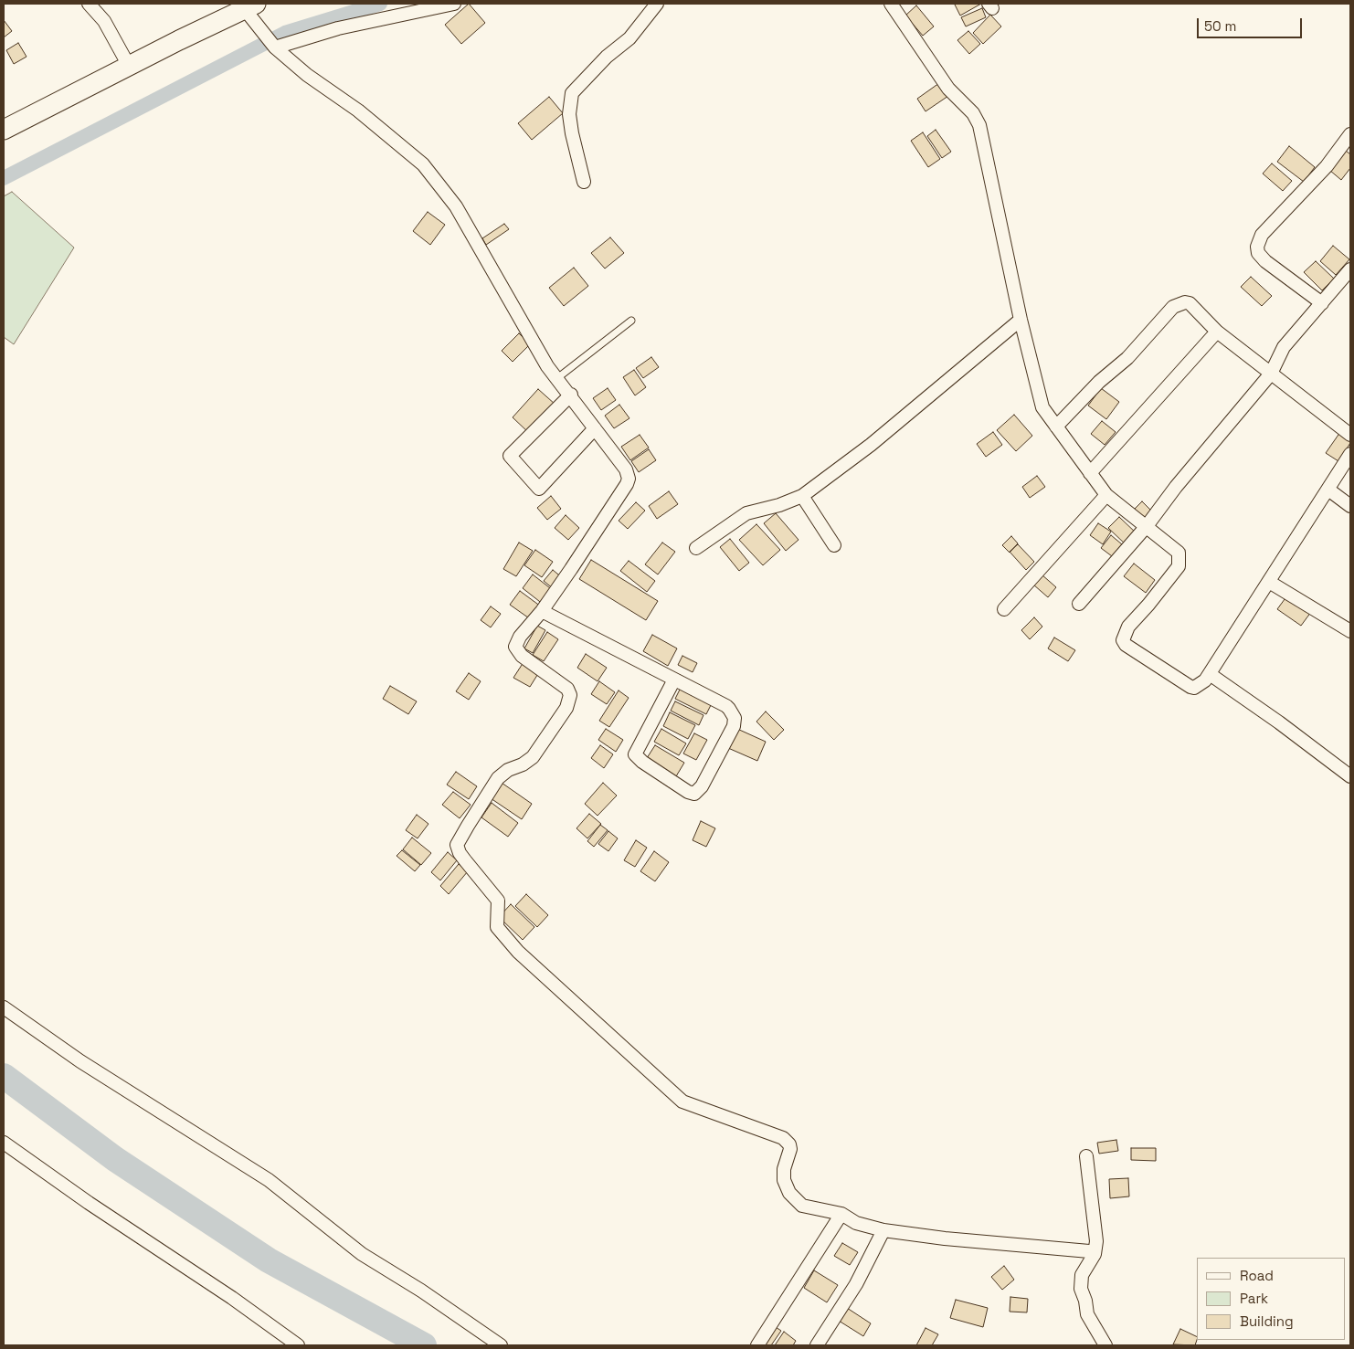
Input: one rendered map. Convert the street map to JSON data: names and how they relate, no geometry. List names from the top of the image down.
{
  "legend": ["Road", "Park", "Building"],
  "scale_bar": "50 m"
}
